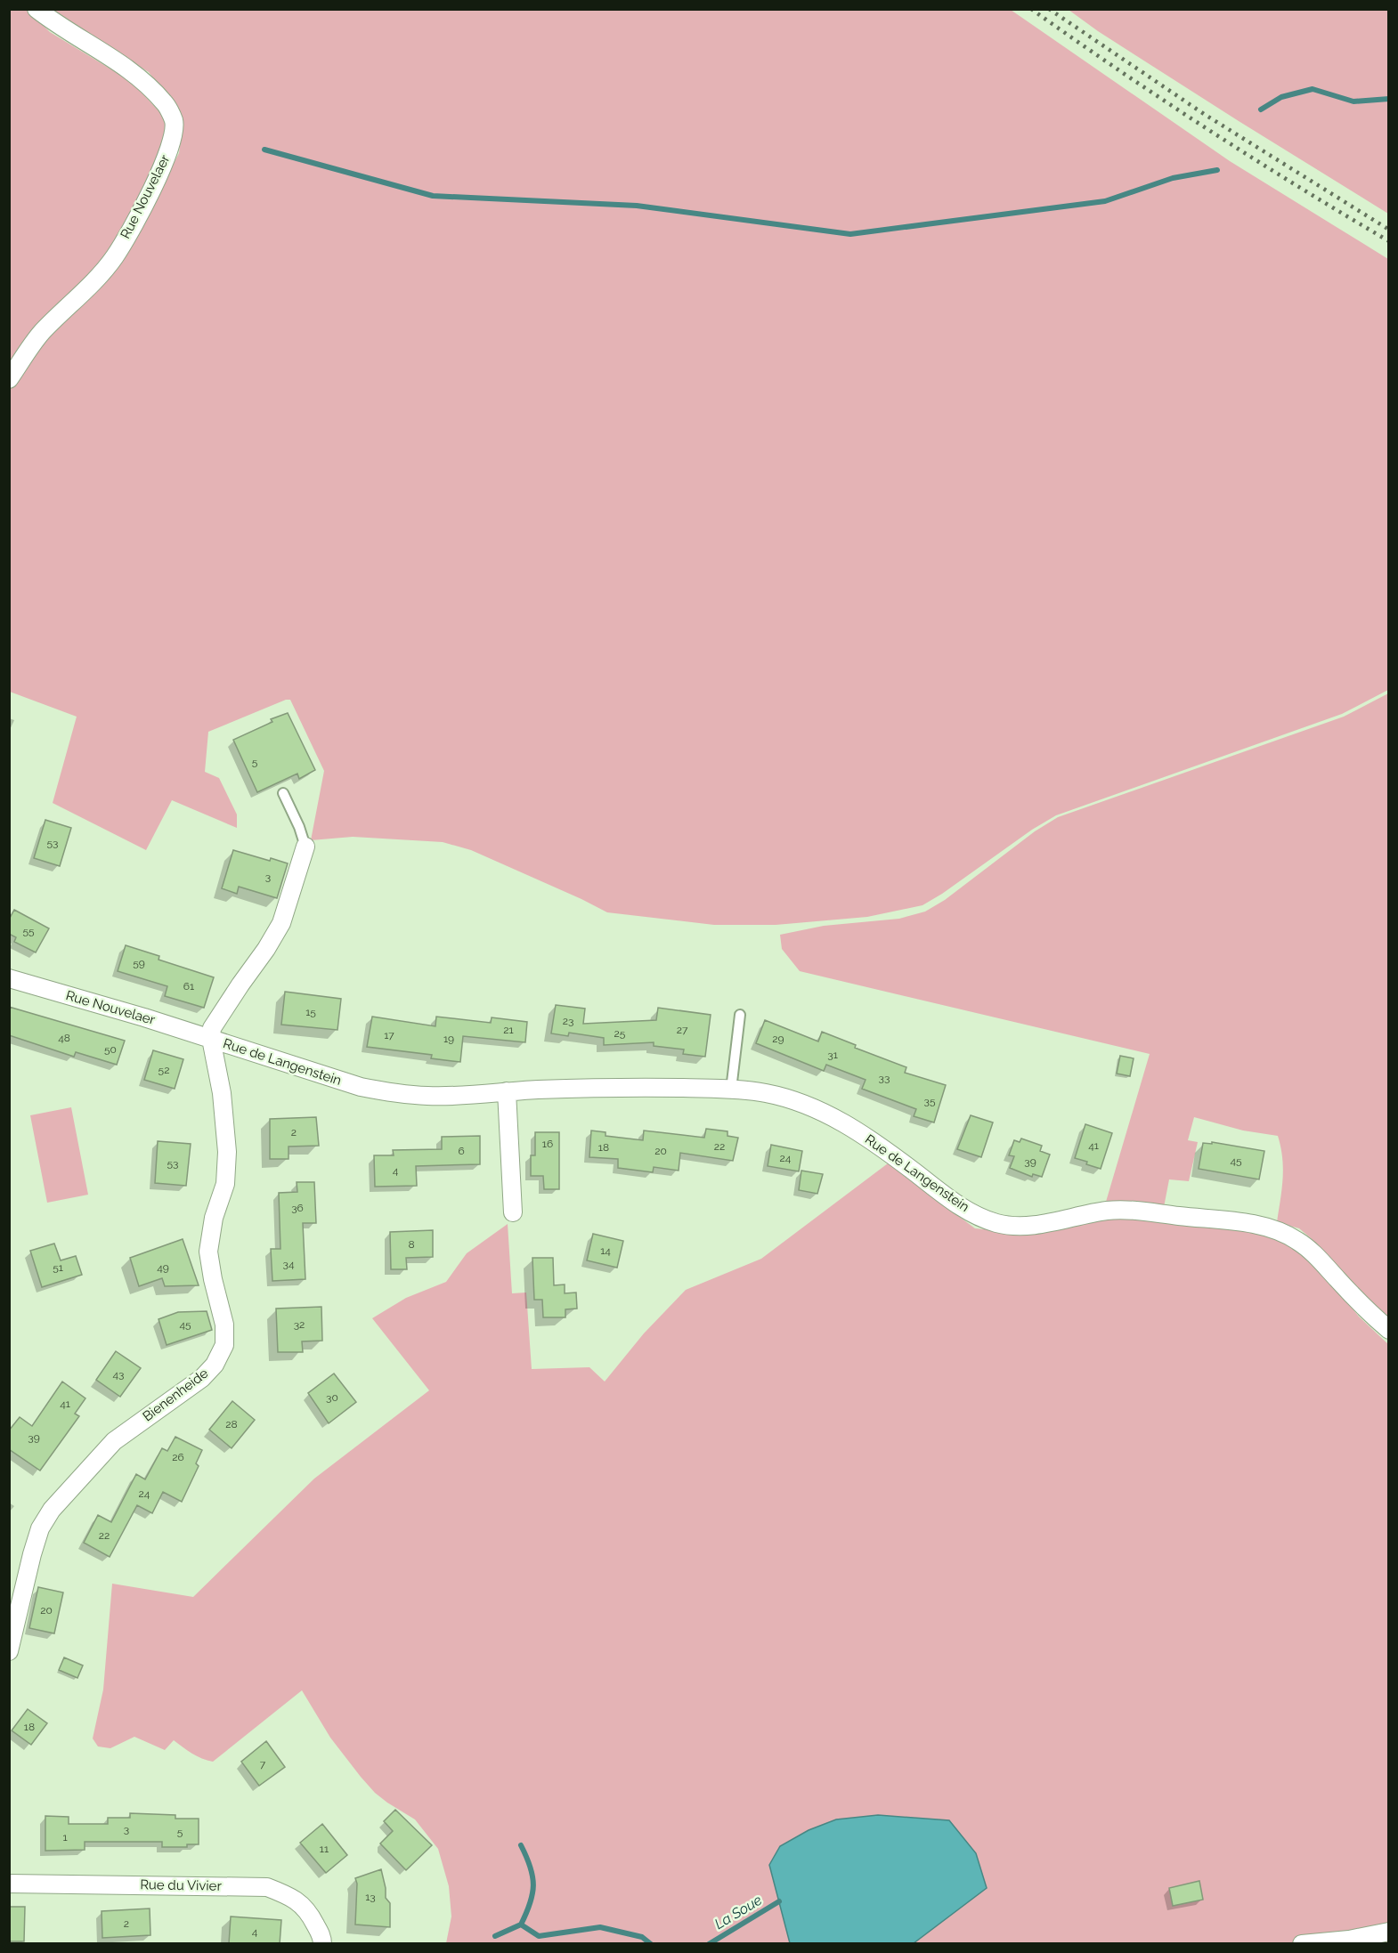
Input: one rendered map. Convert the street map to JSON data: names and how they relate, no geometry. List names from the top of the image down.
{
  "streets": {
    "street": [
      "Rue Nouvelaer",
      "Rue de Langenstein",
      "Bienenheide",
      "Rue du Vivier"
    ]
  },
  "crossings": [
    ["Rue Nouvelaer", "Rue de Langenstein"],
    ["Rue Nouvelaer", "Bienenheide"],
    ["Rue de Langenstein", "Bienenheide"]
  ],
  "water": ["La Soue"],
  "house_numbers": [
    "5",
    "53",
    "3",
    "55",
    "59",
    "61",
    "15",
    "23",
    "21",
    "27",
    "25",
    "17",
    "48",
    "19",
    "29",
    "50",
    "31",
    "52",
    "33",
    "35",
    "2",
    "16",
    "41",
    "22",
    "18",
    "6",
    "20",
    "24",
    "45",
    "39",
    "53",
    "4",
    "36",
    "8",
    "14",
    "34",
    "51",
    "49",
    "45",
    "32",
    "43",
    "30",
    "41",
    "28",
    "39",
    "26",
    "24",
    "22",
    "20",
    "18",
    "7",
    "3",
    "5",
    "1",
    "11",
    "13",
    "2",
    "4"
  ]
}
